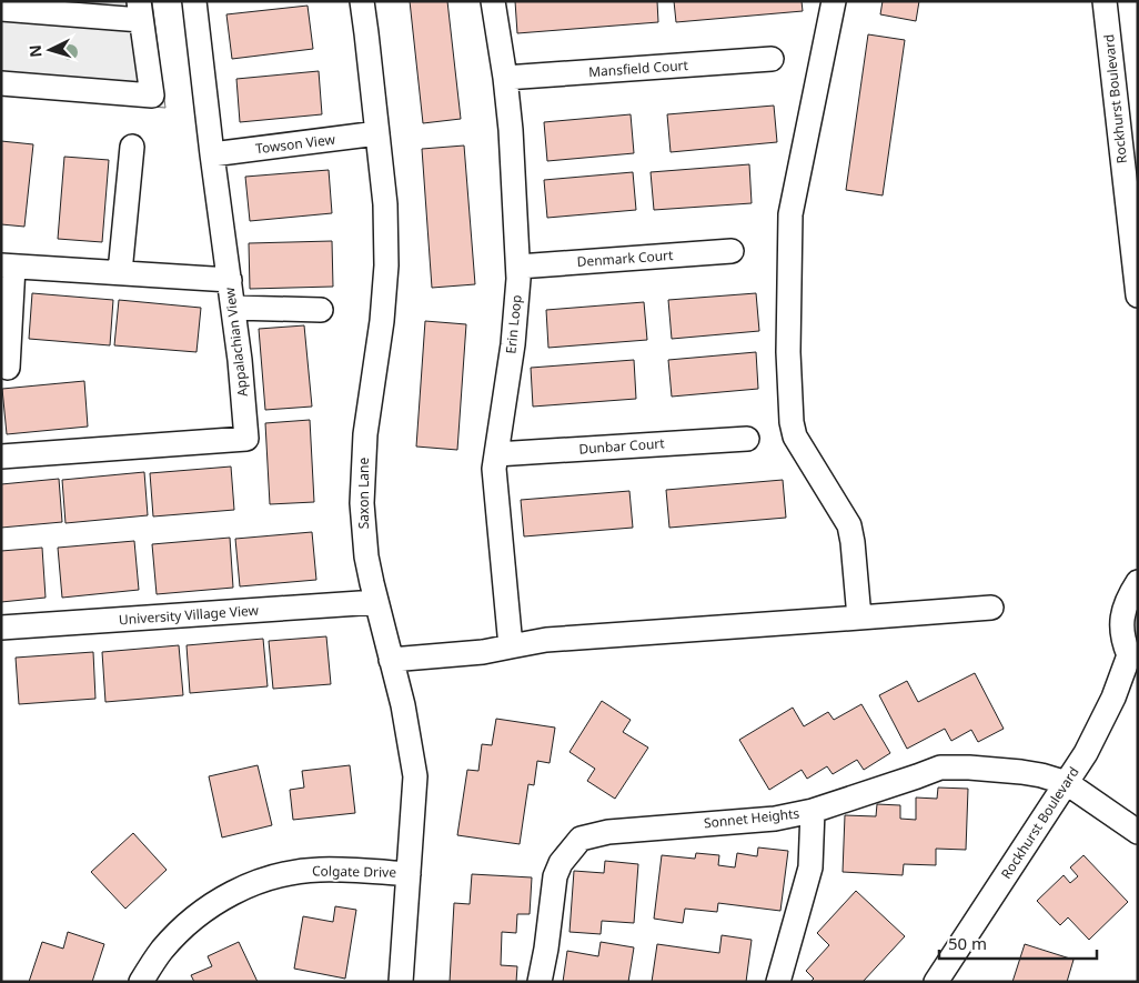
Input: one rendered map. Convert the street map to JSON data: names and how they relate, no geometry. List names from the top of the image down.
{
  "streets": {
    "street": [
      "Mansfield Court",
      "Rockhurst Boulevard",
      "Towson View",
      "Denmark Court",
      "Erin Loop",
      "Appalachian View",
      "Dunbar Court",
      "Saxon Lane",
      "University Village View",
      "Sonnet Heights",
      "Colgate Drive"
    ]
  },
  "crossings": [
    ["Mansfield Court", "Erin Loop"],
    ["Rockhurst Boulevard", "Sonnet Heights"],
    ["Towson View", "Appalachian View"],
    ["Towson View", "Saxon Lane"],
    ["Denmark Court", "Erin Loop"],
    ["Erin Loop", "Dunbar Court"],
    ["Saxon Lane", "University Village View"],
    ["Saxon Lane", "Colgate Drive"]
  ],
  "scale_bar": "50 m",
  "north": "left"
}
